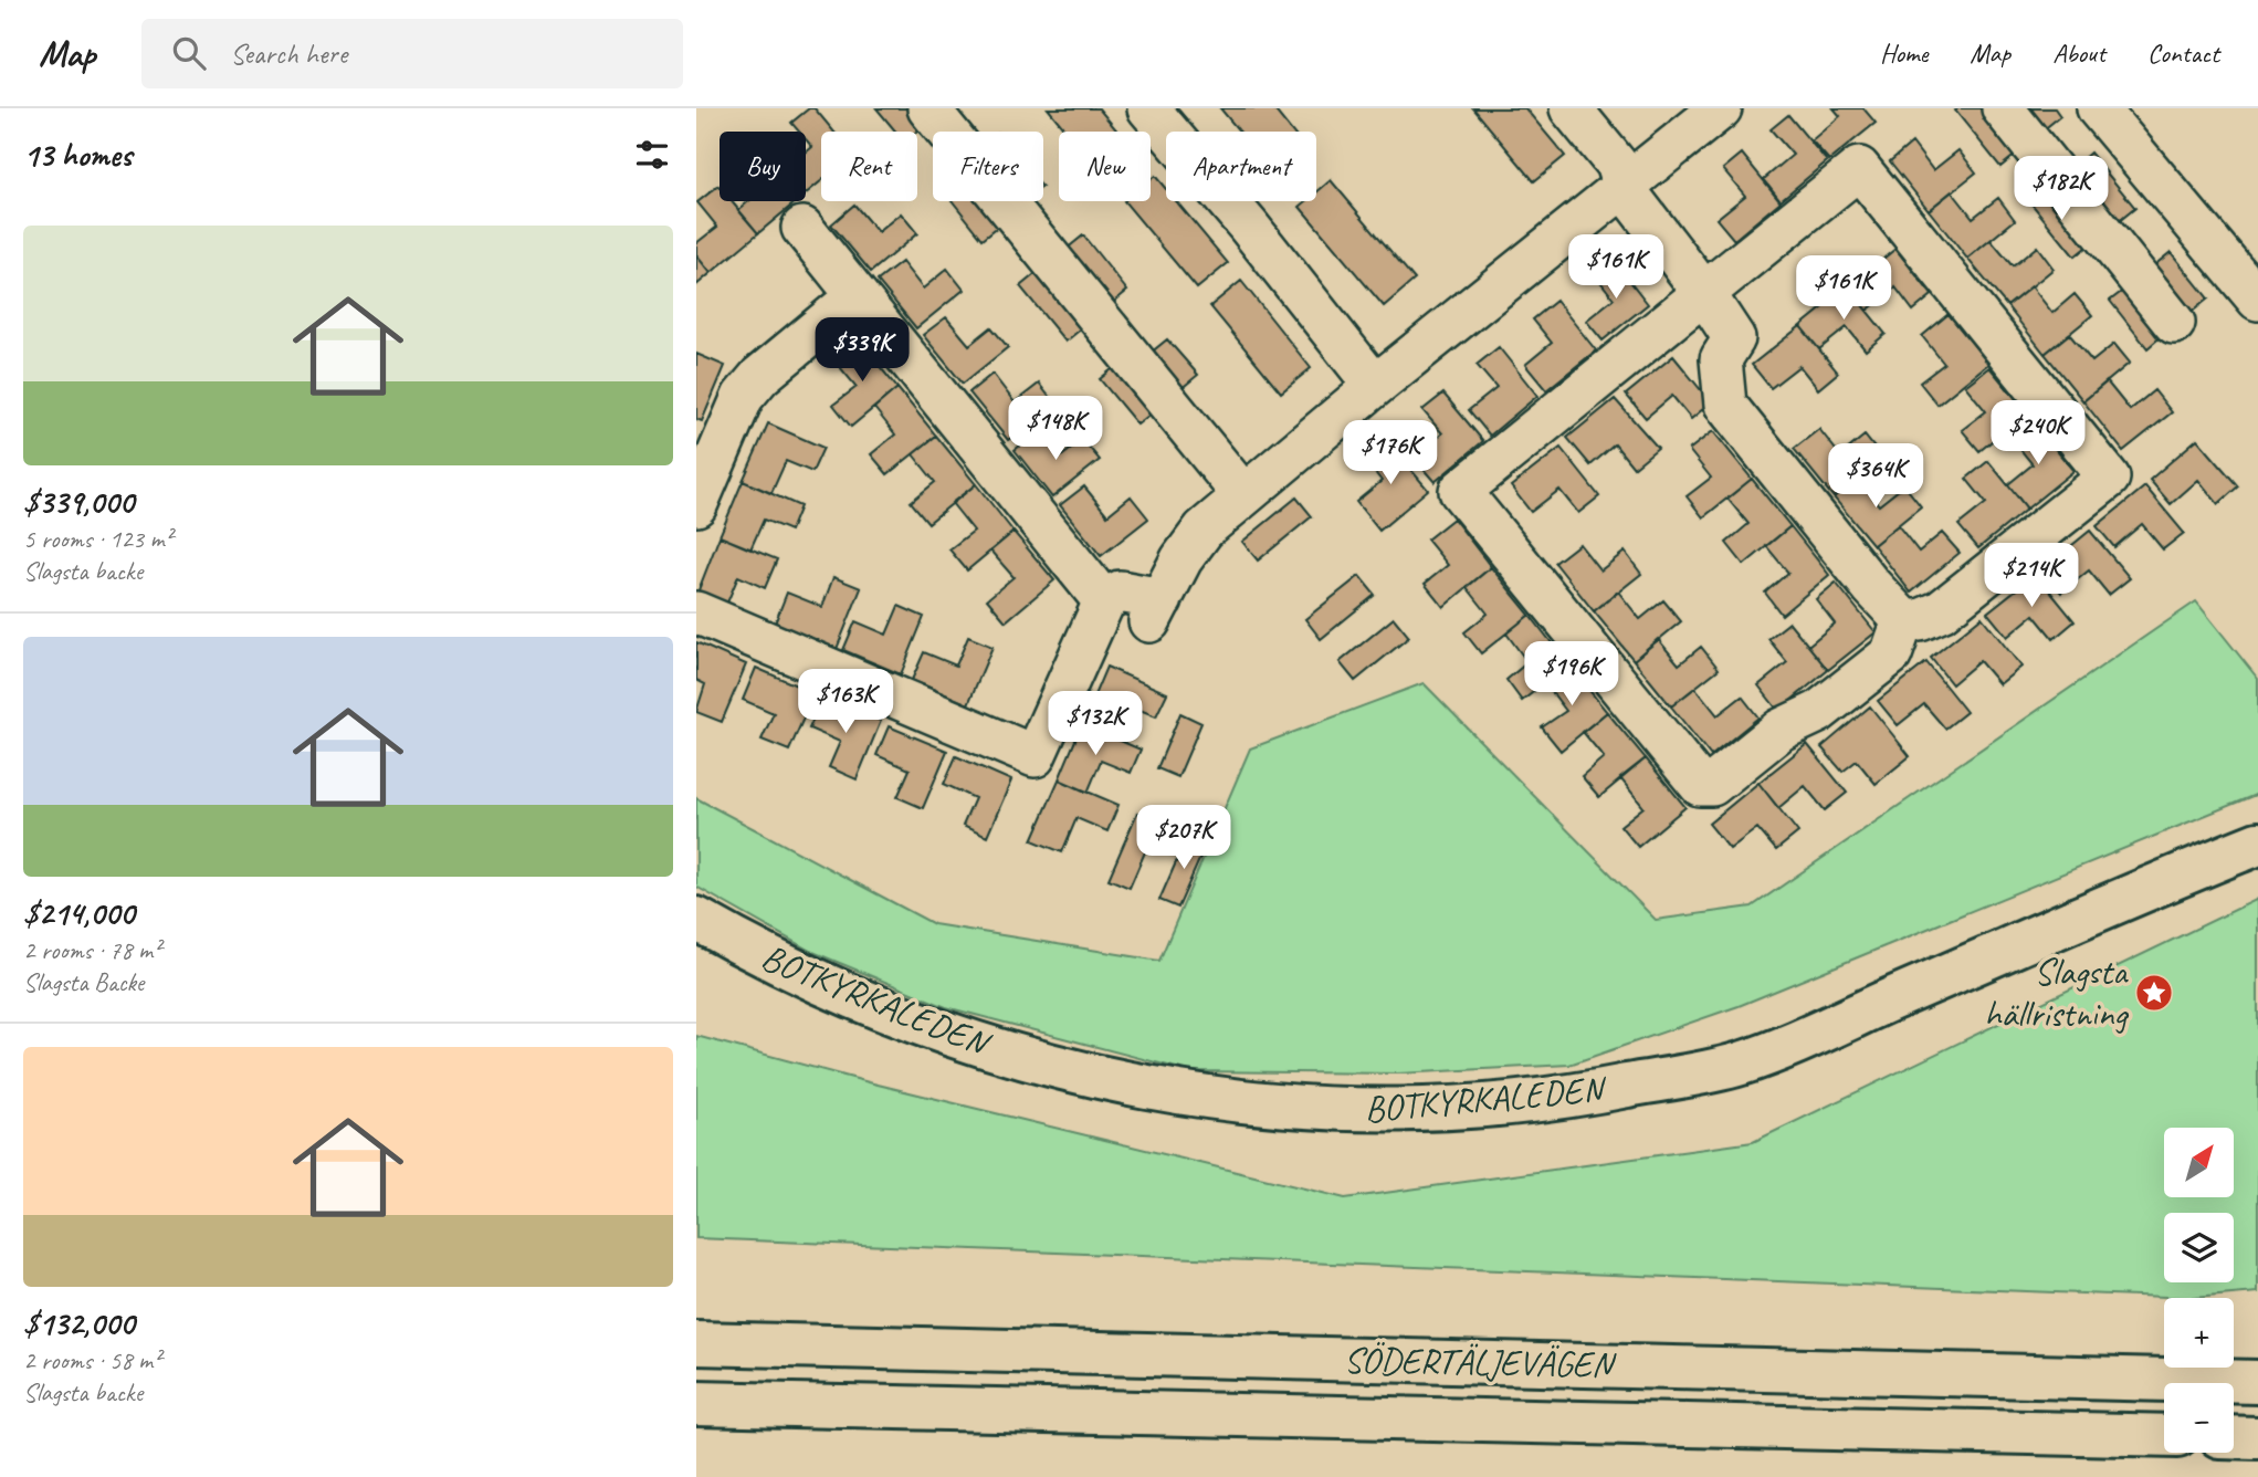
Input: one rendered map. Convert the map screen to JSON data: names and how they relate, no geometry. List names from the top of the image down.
{
  "streets": {
    "main road": ["BOTKYRKALEDEN", "SÖDERTÄLJEVÄGEN"]
  },
  "places": {
    "place": ["Slagsta hällristning"]
  },
  "north": "top right",
  "page": {
    "header": "Map",
    "search": "Search here",
    "nav": [
      "Home",
      "Map",
      "About",
      "Contact"
    ],
    "heading": "13 homes",
    "chip": [
      "Buy",
      "Rent",
      "Filters",
      "New",
      "Apartment"
    ],
    "price": [
      "$182K",
      "$161K",
      "$161K",
      "$339K",
      "$148K",
      "$240K",
      "$176K",
      "$364K",
      "$214K",
      "$196K",
      "$163K",
      "$132K",
      "$207K"
    ],
    "list": [
      {
        "name": "$339,000",
        "note": "5 rooms · 123 m² · Slagsta backe"
      },
      {
        "name": "$214,000",
        "note": "2 rooms · 78 m² · Slagsta Backe"
      },
      {
        "name": "$132,000",
        "note": "2 rooms · 58 m² · Slagsta backe"
      }
    ],
    "map_buttons": ["+", "−"]
  }
}
